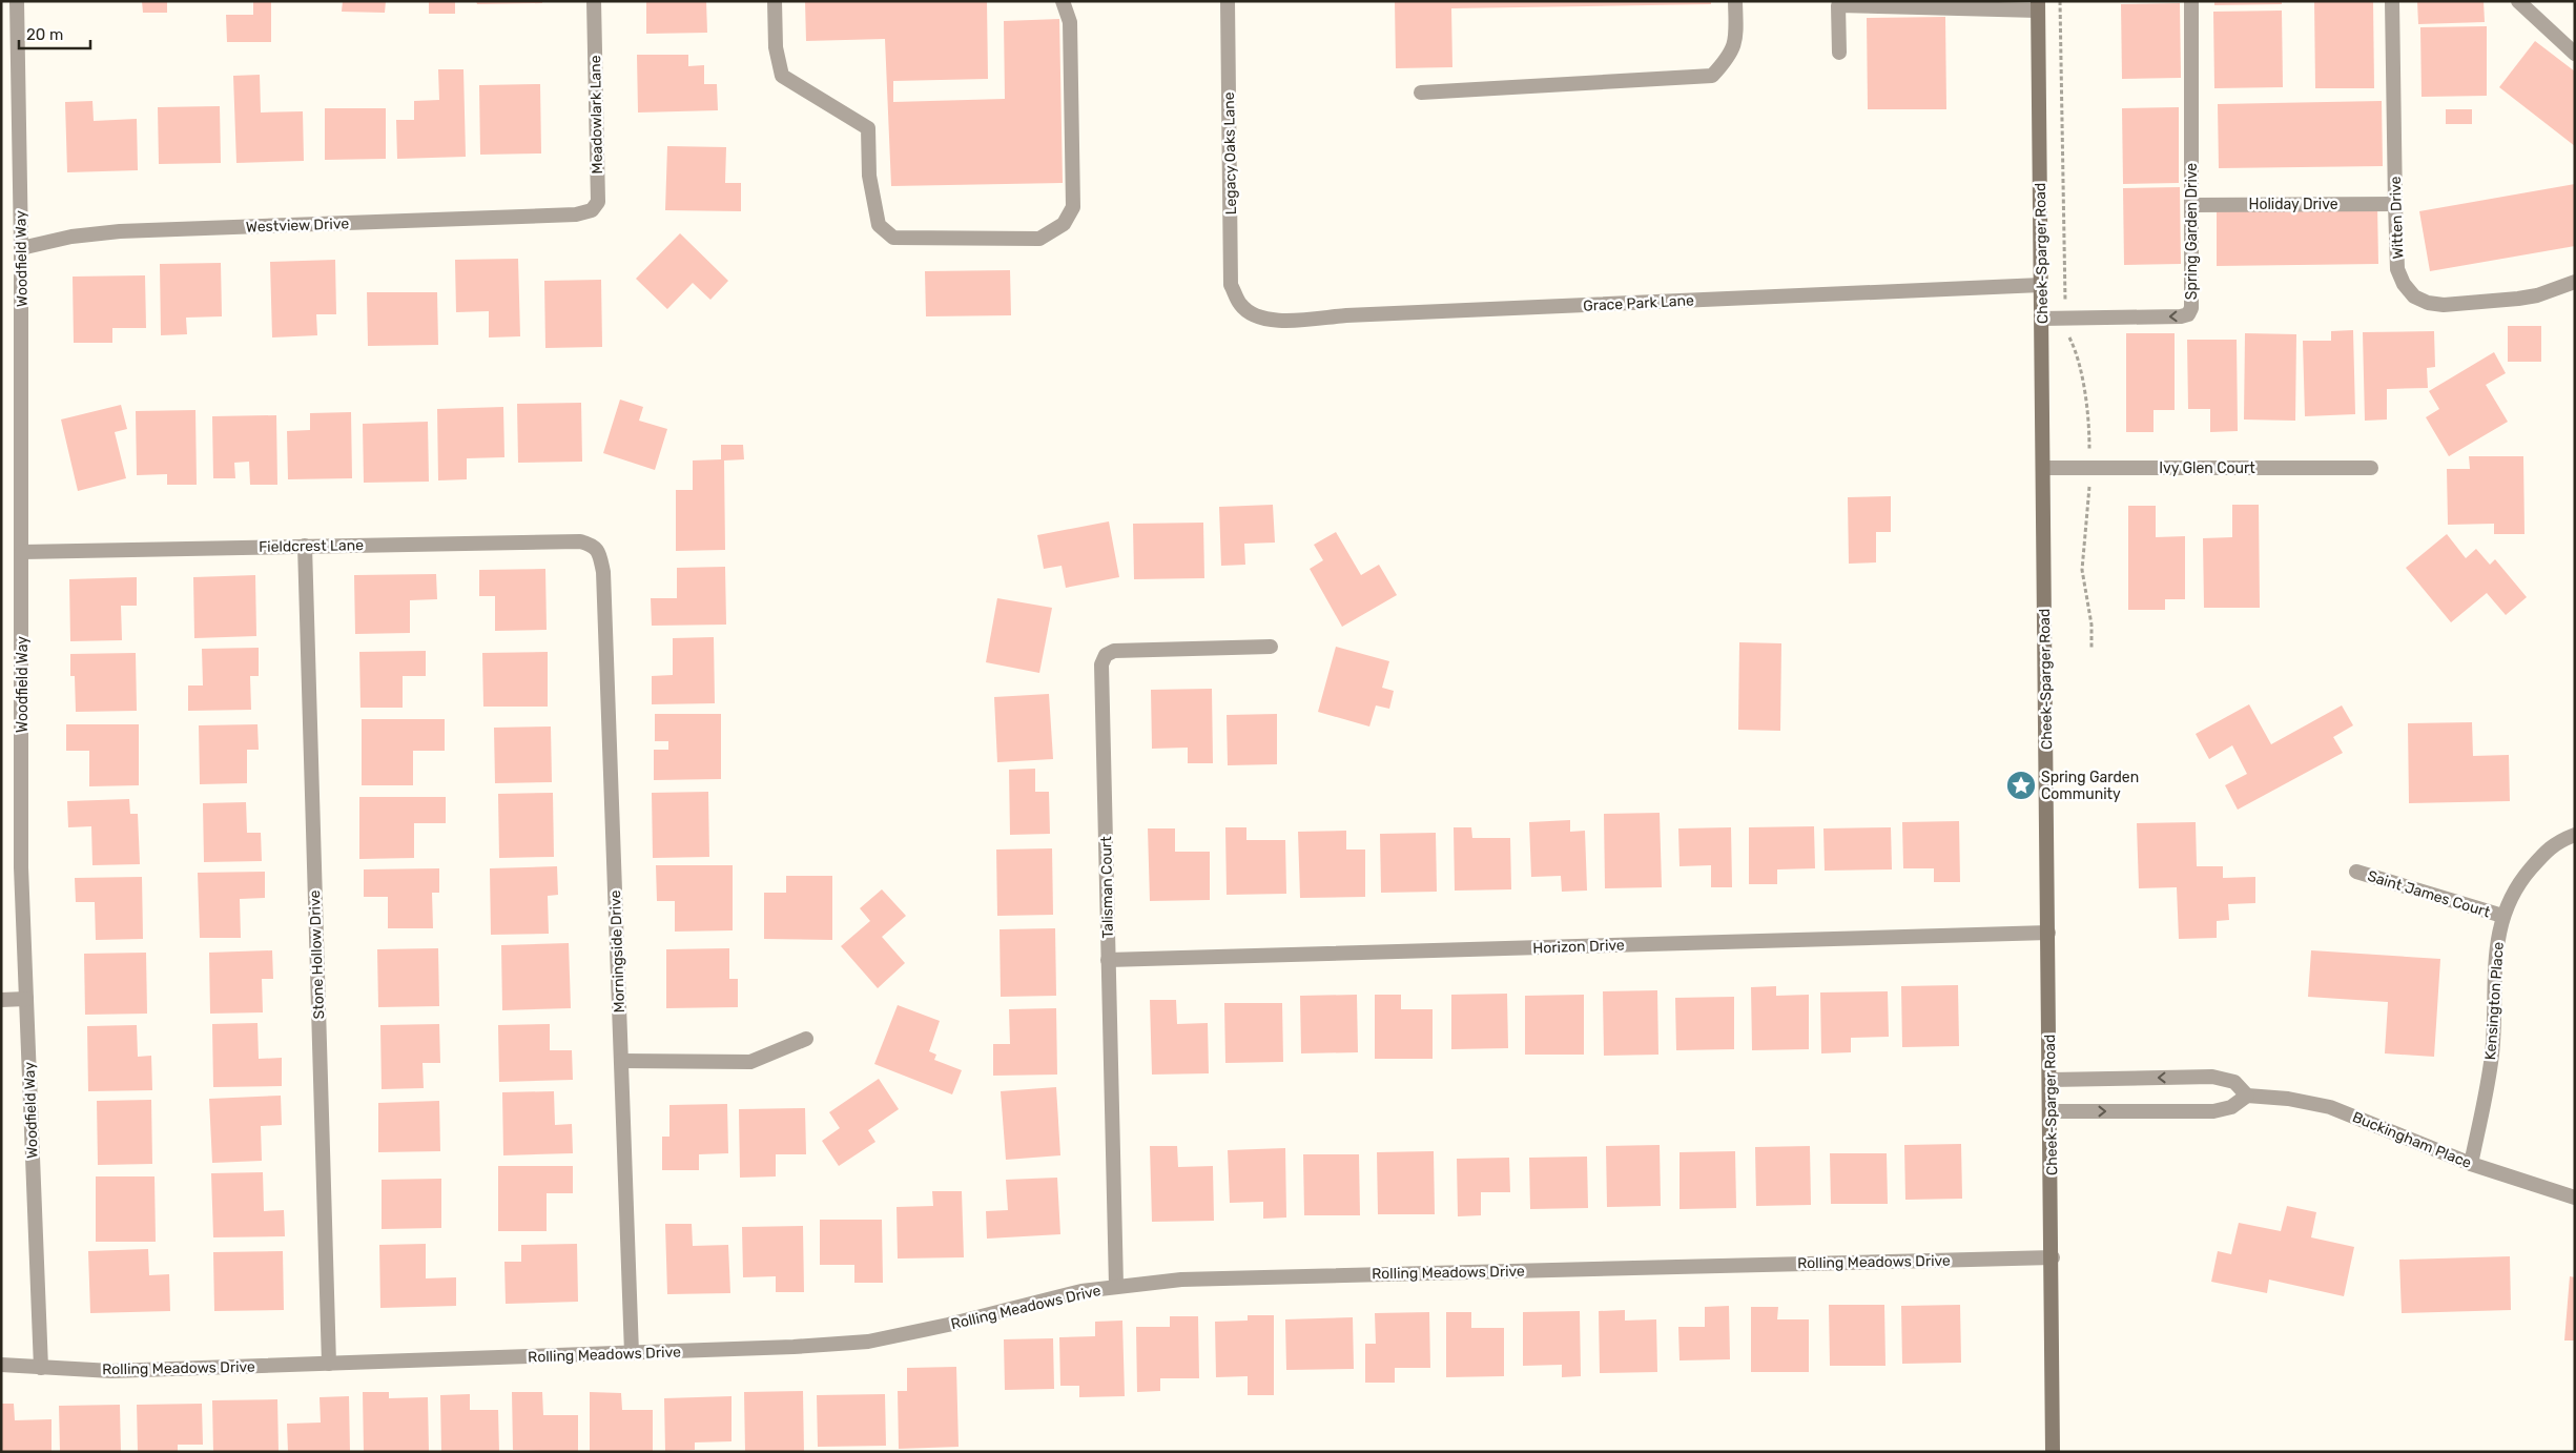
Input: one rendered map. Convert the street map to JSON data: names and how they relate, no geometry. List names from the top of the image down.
{
  "streets": {
    "main road": ["Cheek-Sparger Road"],
    "street": [
      "Meadowlark Lane",
      "Legacy Oaks Lane",
      "Holiday Drive",
      "Witten Drive",
      "Westview Drive",
      "Spring Garden Drive",
      "Woodfield Way",
      "Grace Park Lane",
      "Ivy Glen Court",
      "Fieldcrest Lane",
      "Talisman Court",
      "Saint James Court",
      "Horizon Drive",
      "Morningside Drive",
      "Stone Hollow Drive",
      "Kensington Place",
      "Buckingham Place",
      "Rolling Meadows Drive"
    ]
  },
  "crossings": [
    ["Meadowlark Lane", "Westview Drive"],
    ["Legacy Oaks Lane", "Grace Park Lane"],
    ["Holiday Drive", "Witten Drive"],
    ["Holiday Drive", "Spring Garden Drive"],
    ["Westview Drive", "Woodfield Way"],
    ["Spring Garden Drive", "Cheek-Sparger Road"],
    ["Cheek-Sparger Road", "Grace Park Lane"],
    ["Cheek-Sparger Road", "Ivy Glen Court"],
    ["Cheek-Sparger Road", "Horizon Drive"],
    ["Cheek-Sparger Road", "Rolling Meadows Drive"],
    ["Woodfield Way", "Fieldcrest Lane"],
    ["Woodfield Way", "Rolling Meadows Drive"],
    ["Fieldcrest Lane", "Morningside Drive"],
    ["Fieldcrest Lane", "Stone Hollow Drive"],
    ["Talisman Court", "Horizon Drive"],
    ["Talisman Court", "Rolling Meadows Drive"],
    ["Saint James Court", "Kensington Place"],
    ["Morningside Drive", "Rolling Meadows Drive"],
    ["Stone Hollow Drive", "Rolling Meadows Drive"],
    ["Kensington Place", "Buckingham Place"]
  ],
  "places": {
    "place": ["Spring Garden Community"]
  },
  "scale_bar": "20 m"
}
